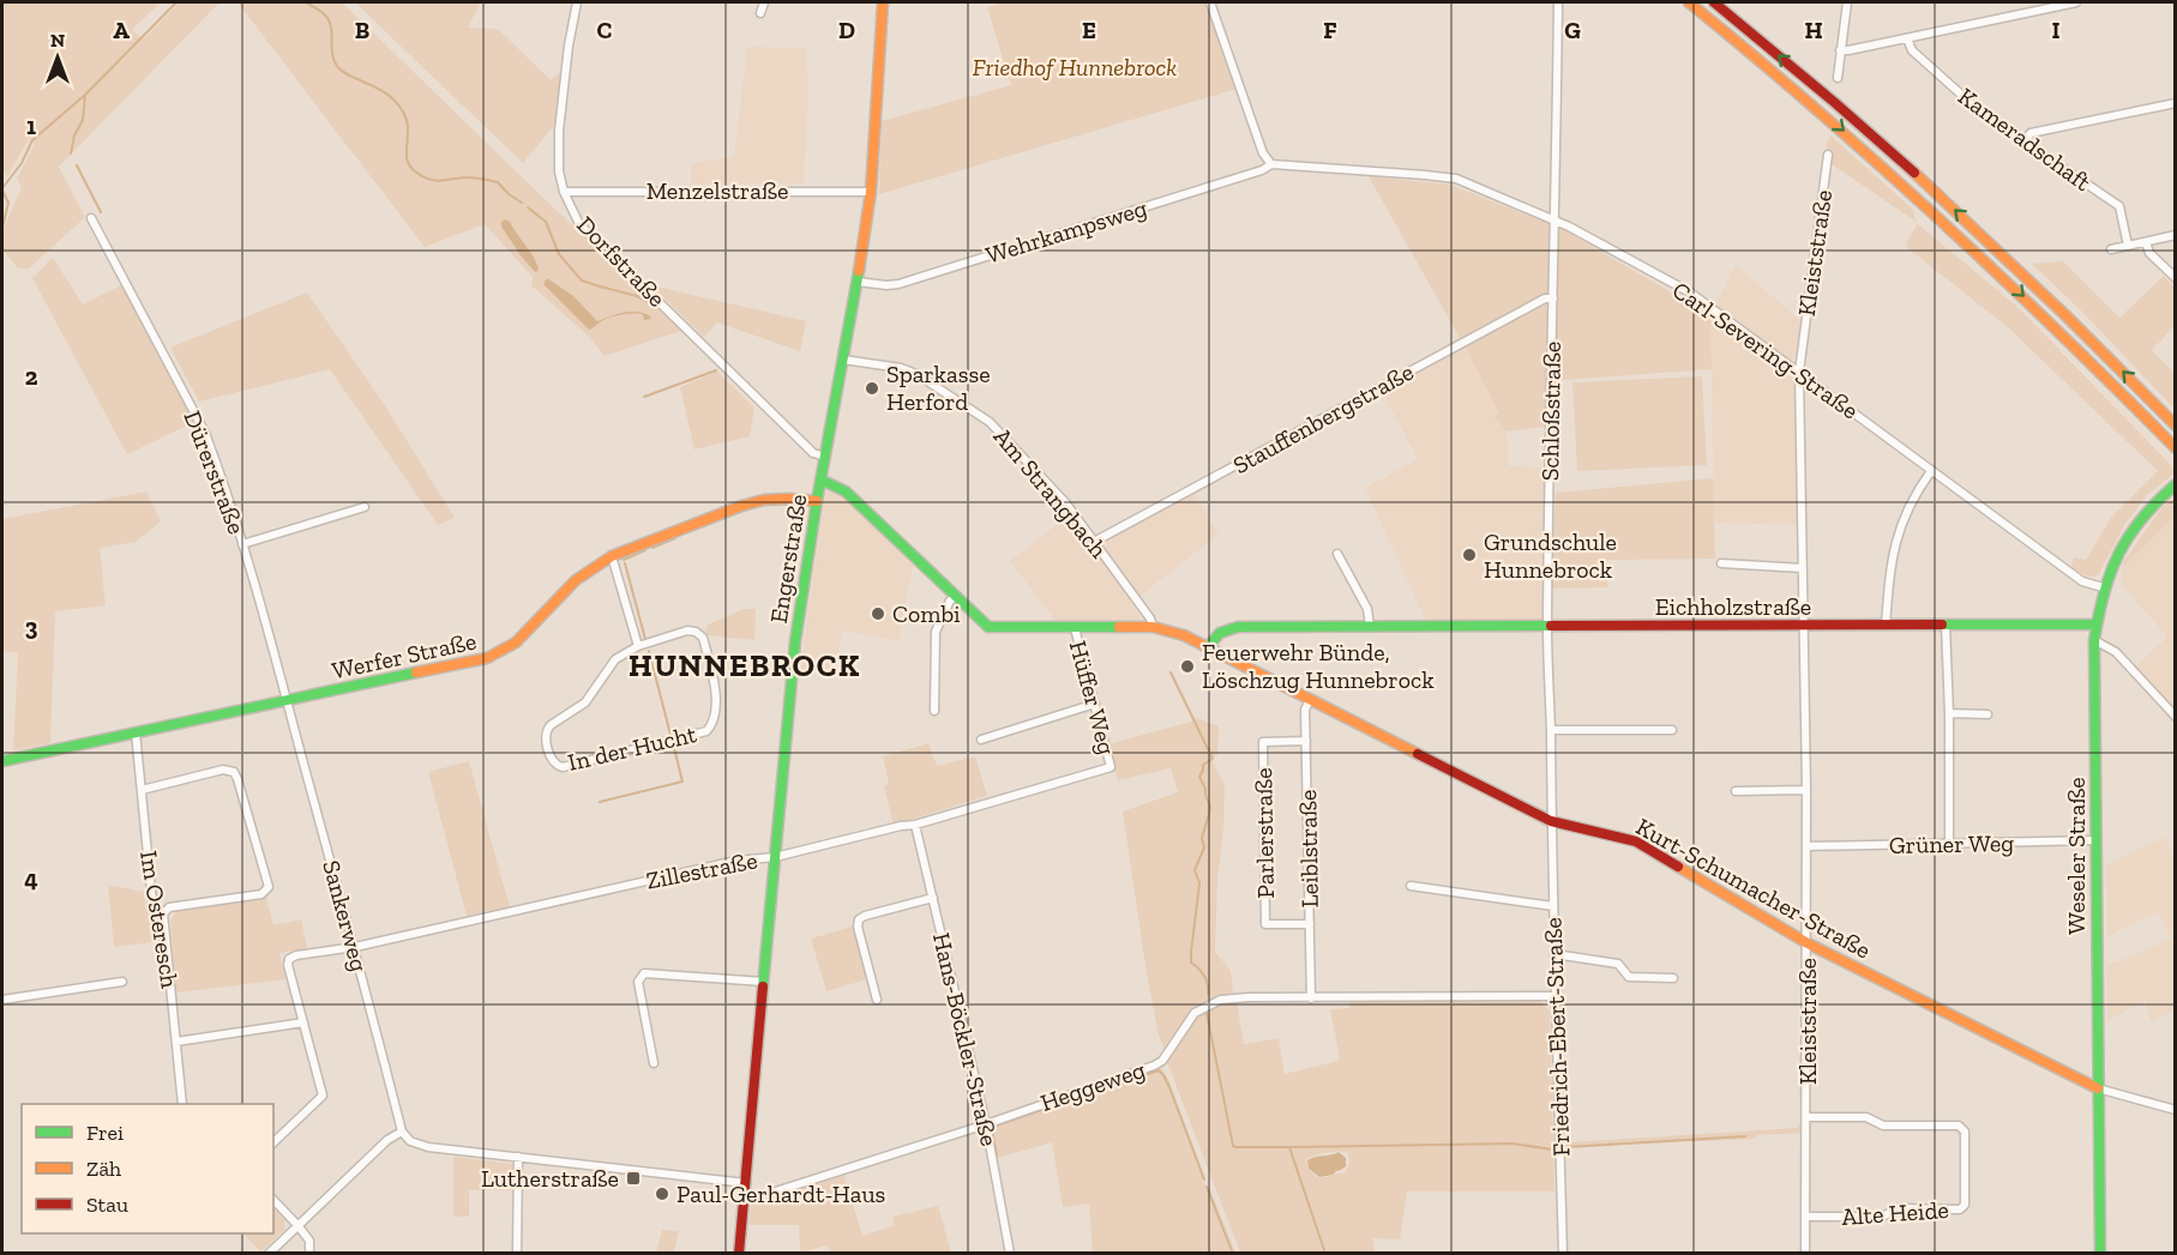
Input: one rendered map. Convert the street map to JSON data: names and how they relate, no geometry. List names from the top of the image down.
{
  "streets": {
    "main road": [
      "Engerstraße",
      "Eichholzstraße",
      "Werfer Straße",
      "Weseler Straße",
      "Kurt-Schumacher-Straße"
    ],
    "street": [
      "Kameradschaft",
      "Menzelstraße",
      "Wehrkampsweg",
      "Kleiststraße",
      "Dorfstraße",
      "Carl-Severing-Straße",
      "Schloßstraße",
      "Stauffenbergstraße",
      "Dürerstraße",
      "Am Strangbach",
      "Hüffer Weg",
      "In der Hucht",
      "Parlerstraße",
      "Grüner Weg",
      "Leiblstraße",
      "Zillestraße",
      "Sankerweg",
      "Im Osteresch",
      "Friedrich-Ebert-Straße",
      "Hans-Böckler-Straße",
      "Heggeweg",
      "Alte Heide"
    ]
  },
  "crossings": [
    ["Menzelstraße", "Dorfstraße"],
    ["Menzelstraße", "Engerstraße"],
    ["Wehrkampsweg", "Carl-Severing-Straße"],
    ["Wehrkampsweg", "Engerstraße"],
    ["Kleiststraße", "Carl-Severing-Straße"],
    ["Kleiststraße", "Eichholzstraße"],
    ["Kleiststraße", "Grüner Weg"],
    ["Kleiststraße", "Kurt-Schumacher-Straße"],
    ["Kleiststraße", "Alte Heide"],
    ["Dorfstraße", "Engerstraße"],
    ["Carl-Severing-Straße", "Schloßstraße"],
    ["Carl-Severing-Straße", "Weseler Straße"],
    ["Schloßstraße", "Stauffenbergstraße"],
    ["Schloßstraße", "Eichholzstraße"],
    ["Schloßstraße", "Kurt-Schumacher-Straße"],
    ["Schloßstraße", "Friedrich-Ebert-Straße"],
    ["Stauffenbergstraße", "Am Strangbach"],
    ["Dürerstraße", "Werfer Straße"],
    ["Dürerstraße", "Sankerweg"],
    ["Am Strangbach", "Engerstraße"],
    ["Am Strangbach", "Kurt-Schumacher-Straße"],
    ["Engerstraße", "Werfer Straße"],
    ["Engerstraße", "Zillestraße"],
    ["Engerstraße", "Kurt-Schumacher-Straße"],
    ["Engerstraße", "Heggeweg"],
    ["Eichholzstraße", "Weseler Straße"],
    ["Eichholzstraße", "Kurt-Schumacher-Straße"],
    ["Werfer Straße", "Sankerweg"],
    ["Werfer Straße", "Im Osteresch"],
    ["Hüffer Weg", "Zillestraße"],
    ["Hüffer Weg", "Kurt-Schumacher-Straße"],
    ["Parlerstraße", "Leiblstraße"],
    ["Grüner Weg", "Weseler Straße"],
    ["Leiblstraße", "Kurt-Schumacher-Straße"],
    ["Leiblstraße", "Heggeweg"],
    ["Weseler Straße", "Kurt-Schumacher-Straße"],
    ["Zillestraße", "Sankerweg"],
    ["Zillestraße", "Hans-Böckler-Straße"],
    ["Kurt-Schumacher-Straße", "Friedrich-Ebert-Straße"],
    ["Friedrich-Ebert-Straße", "Heggeweg"],
    ["Hans-Böckler-Straße", "Heggeweg"]
  ],
  "districts": ["HUNNEBROCK"],
  "parks": ["Friedhof Hunnebrock"],
  "places": {
    "other": [
      "Sparkasse Herford",
      "Grundschule Hunnebrock",
      "Combi",
      "Feuerwehr Bünde, Löschzug Hunnebrock",
      "Paul-Gerhardt-Haus"
    ],
    "transit": ["Lutherstraße"]
  },
  "legend": ["Frei", "Zäh", "Stau"],
  "north": "top",
  "grid": {
    "columns": [
      "A",
      "B",
      "C",
      "D",
      "E",
      "F",
      "G",
      "H",
      "I"
    ],
    "rows": [
      "1",
      "2",
      "3",
      "4"
    ]
  }
}
